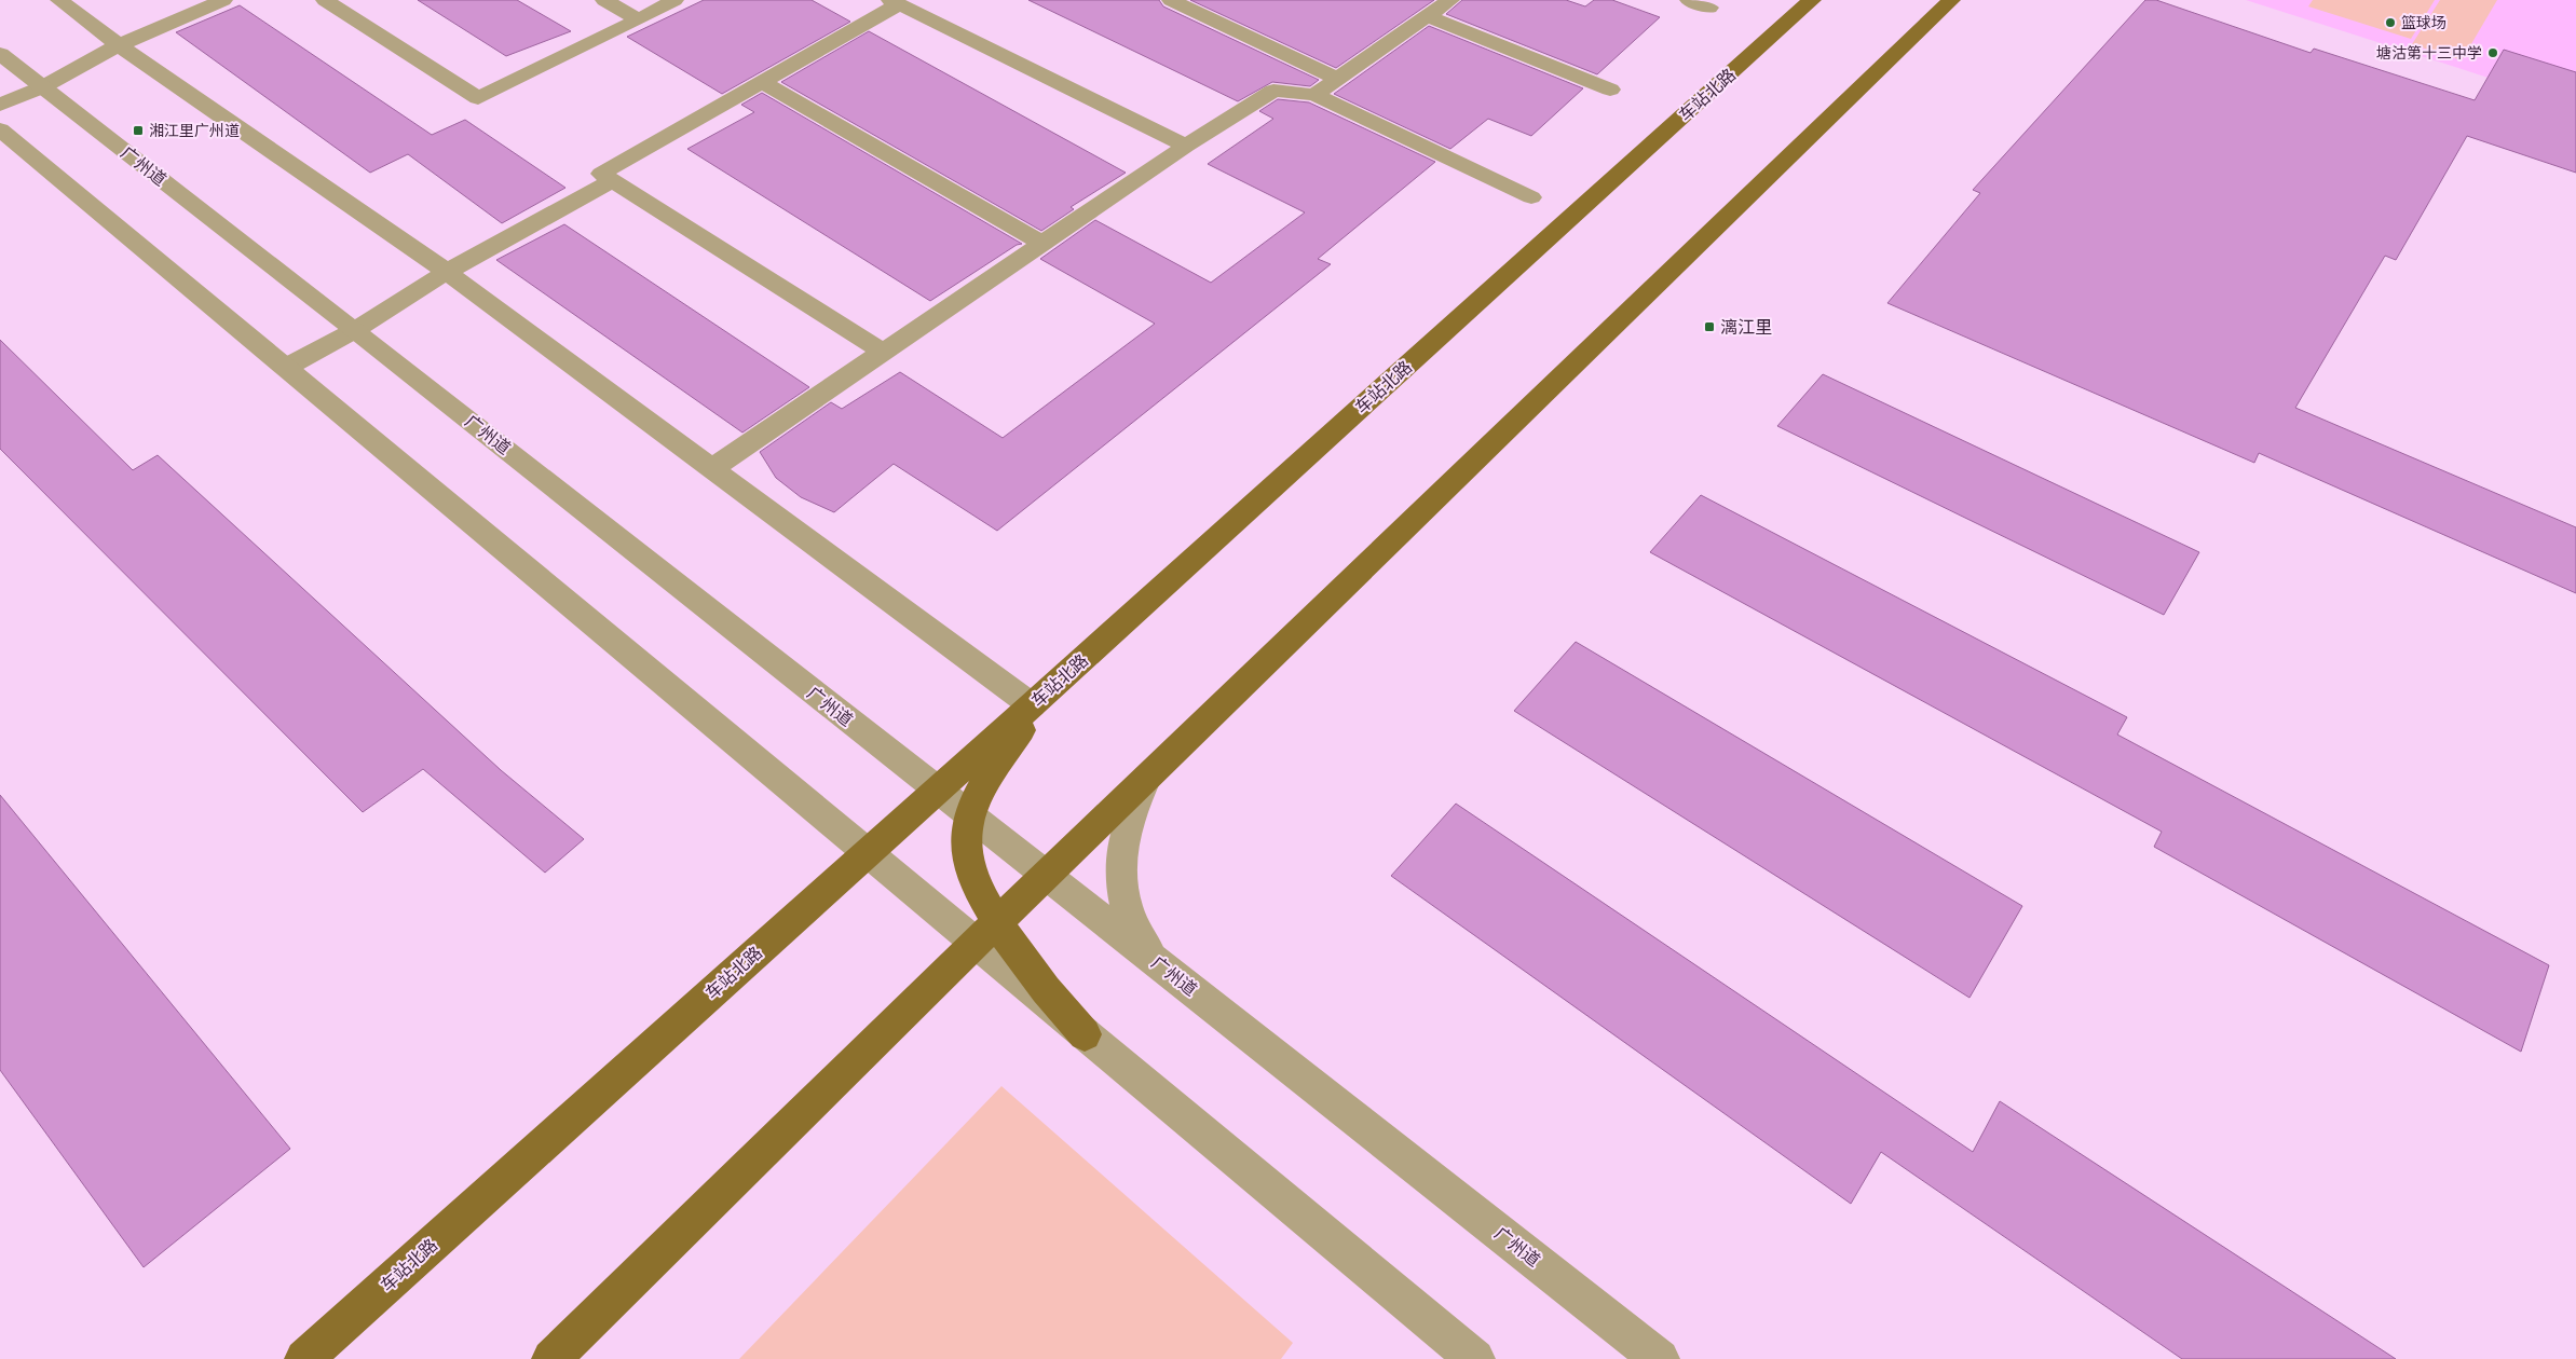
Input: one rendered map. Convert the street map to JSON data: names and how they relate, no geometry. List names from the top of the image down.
{
  "streets": {
    "main road": ["车站北路"],
    "street": ["广州道"]
  },
  "crossings": [
    ["车站北路", "广州道"]
  ],
  "places": {
    "other": ["篮球场", "塘沽第十三中学"],
    "transit": ["湘江里广州道", "漓江里"]
  }
}
